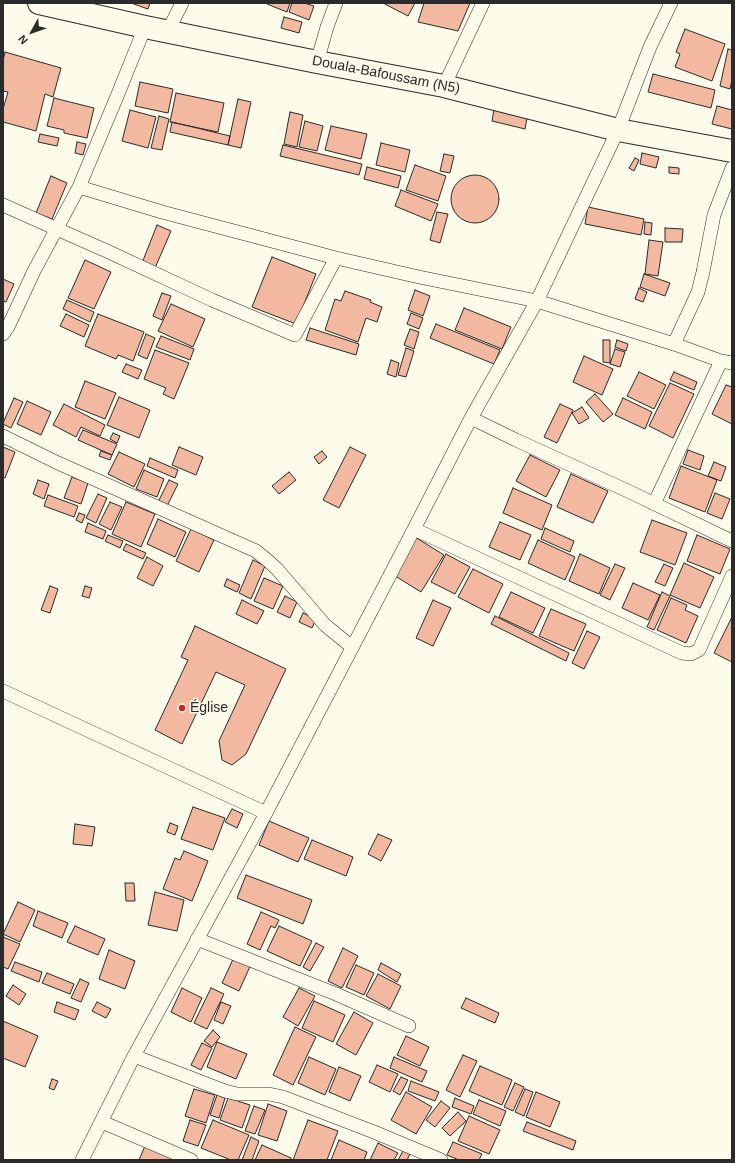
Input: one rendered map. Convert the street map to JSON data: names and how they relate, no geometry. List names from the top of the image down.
{
  "streets": {
    "highway": ["Douala-Bafoussam (N5)"]
  },
  "places": ["Église"],
  "north": "bottom left"
}
